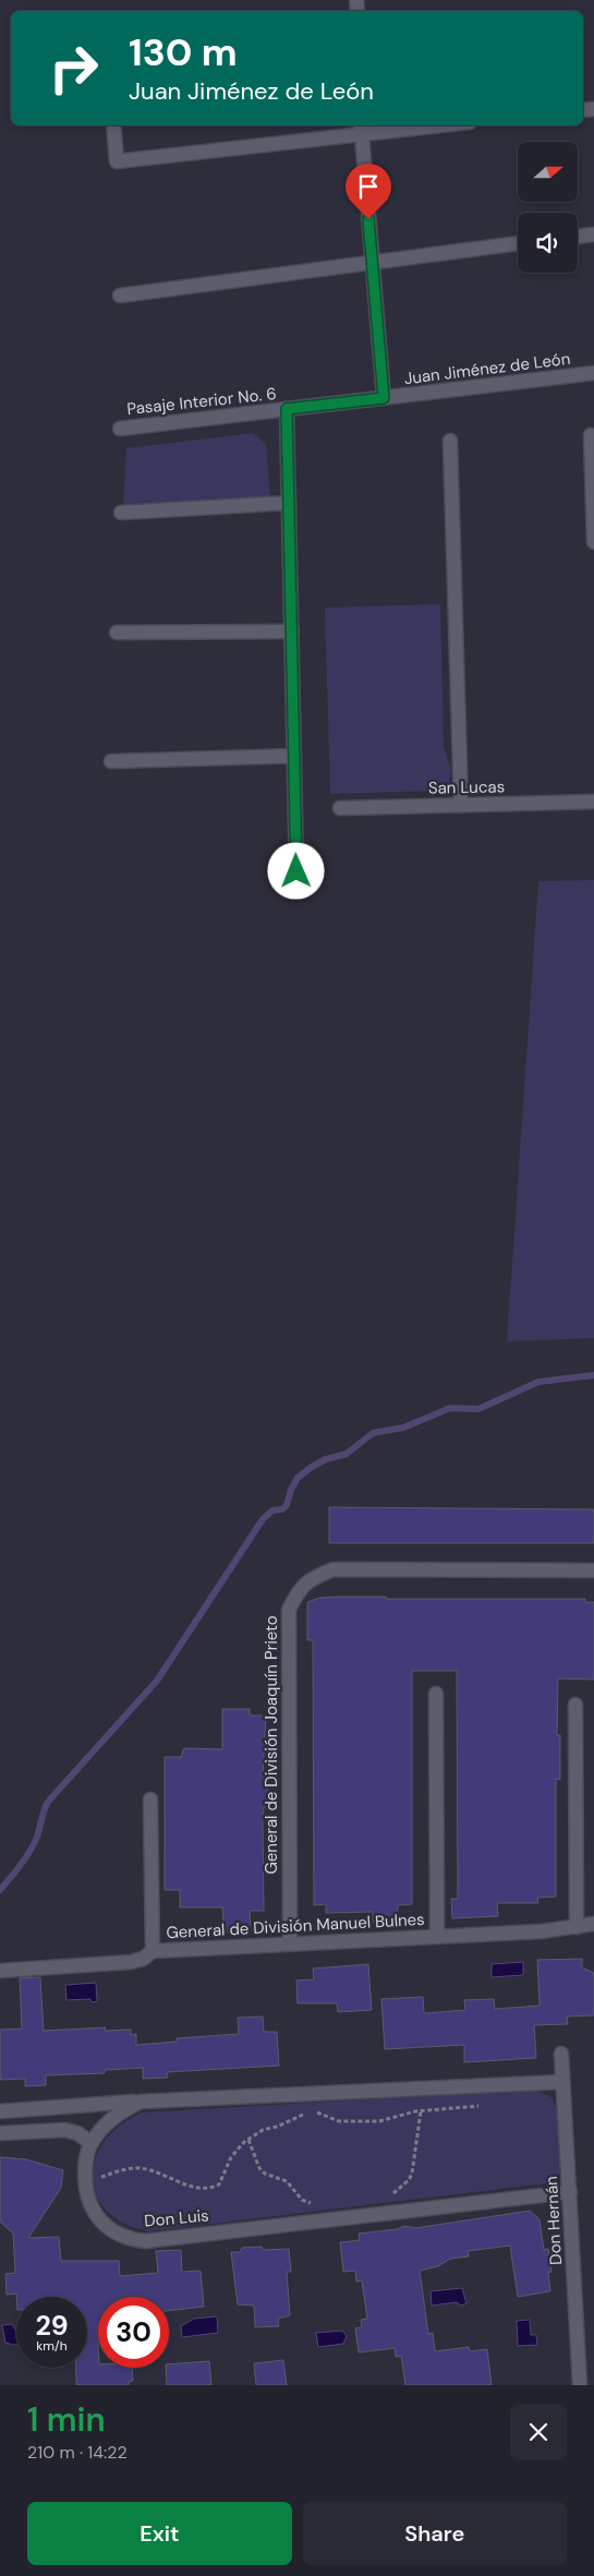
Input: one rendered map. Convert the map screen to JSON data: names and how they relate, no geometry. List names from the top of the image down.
{
  "streets": {
    "street": [
      "Juan Jiménez de León",
      "Pasaje Interior No. 6",
      "San Lucas",
      "General de División Joaquín Prieto",
      "General de División Manuel Bulnes",
      "Don Luis",
      "Don Hernán"
    ]
  },
  "crossings": [
    ["Juan Jiménez de León", "Pasaje Interior No. 6"],
    ["General de División Joaquín Prieto", "General de División Manuel Bulnes"],
    ["Don Luis", "Don Hernán"]
  ],
  "north": "right",
  "page": {
    "turn": ["130 m", "Juan Jiménez de León"],
    "speed": "29 km/h",
    "limit": "30",
    "heading": ["1 min", "210 m · 14:22"],
    "buttons": ["Exit", "Share"]
  }
}
